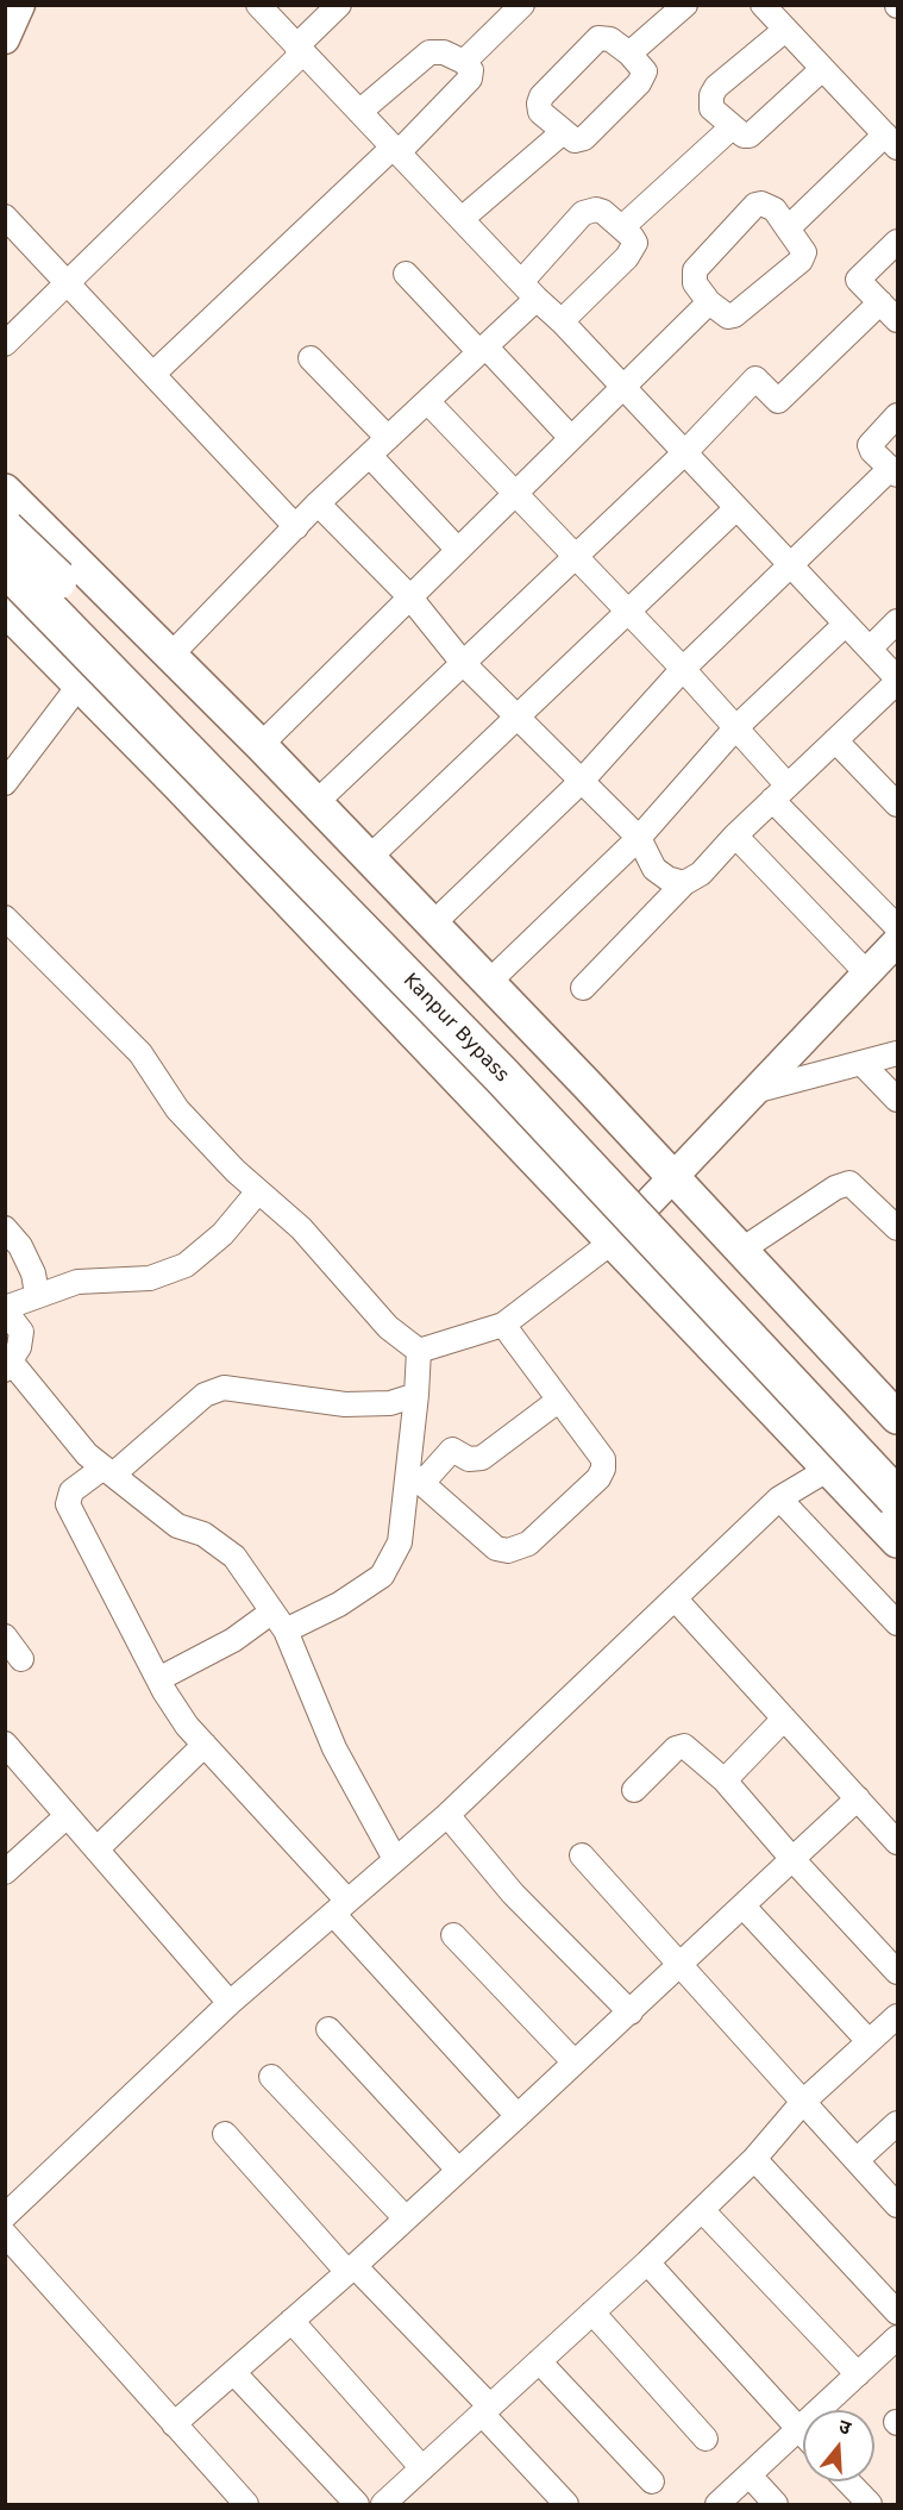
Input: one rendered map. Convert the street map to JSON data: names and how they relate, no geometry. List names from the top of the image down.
{
  "streets": {
    "highway": ["Kanpur Bypass"]
  },
  "north": "top"
}
